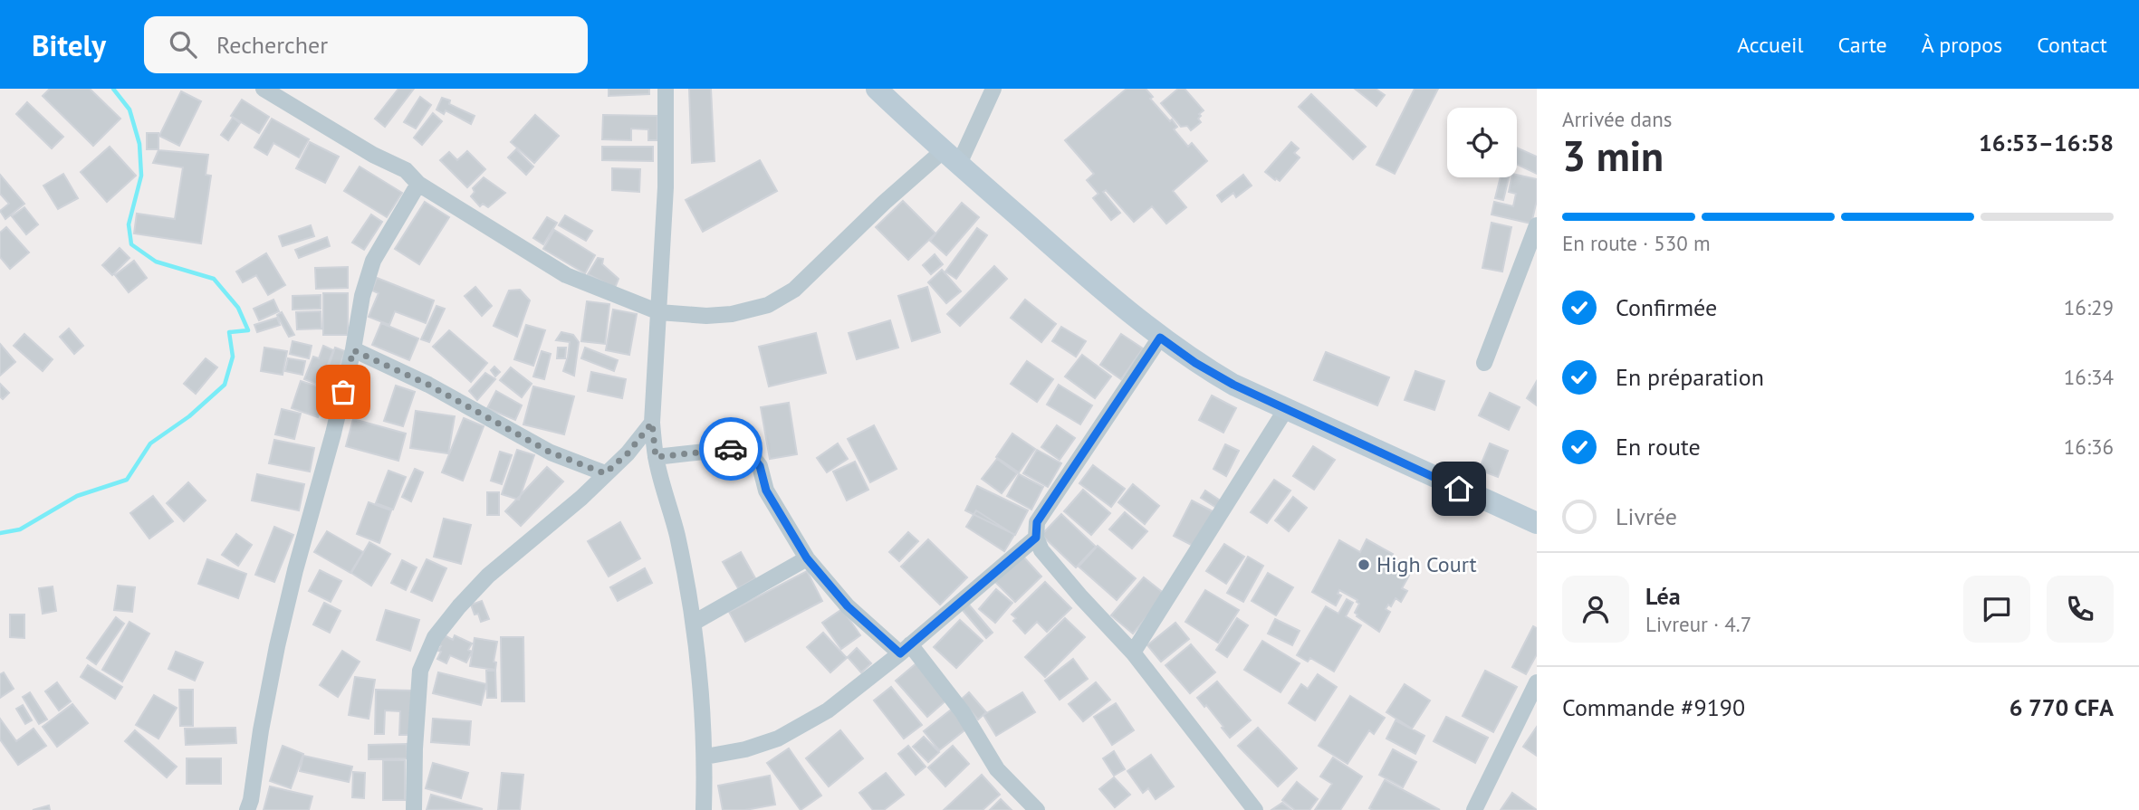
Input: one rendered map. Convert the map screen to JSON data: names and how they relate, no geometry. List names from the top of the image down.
{
  "places": ["High Court"],
  "page": {
    "header": "Bitely",
    "search": "Rechercher",
    "nav": [
      "Accueil",
      "Carte",
      "À propos",
      "Contact"
    ],
    "heading": ["3 min", "Arrivée dans", "16:53–16:58"],
    "panel": [
      "Léa",
      "Livreur · 4.7",
      "Commande #9190",
      "6 770 CFA"
    ],
    "bar": "En route · 530 m",
    "list": [
      ["Confirmée", "16:29"],
      ["En préparation", "16:34"],
      ["En route", "16:36"],
      "Livrée"
    ]
  }
}
